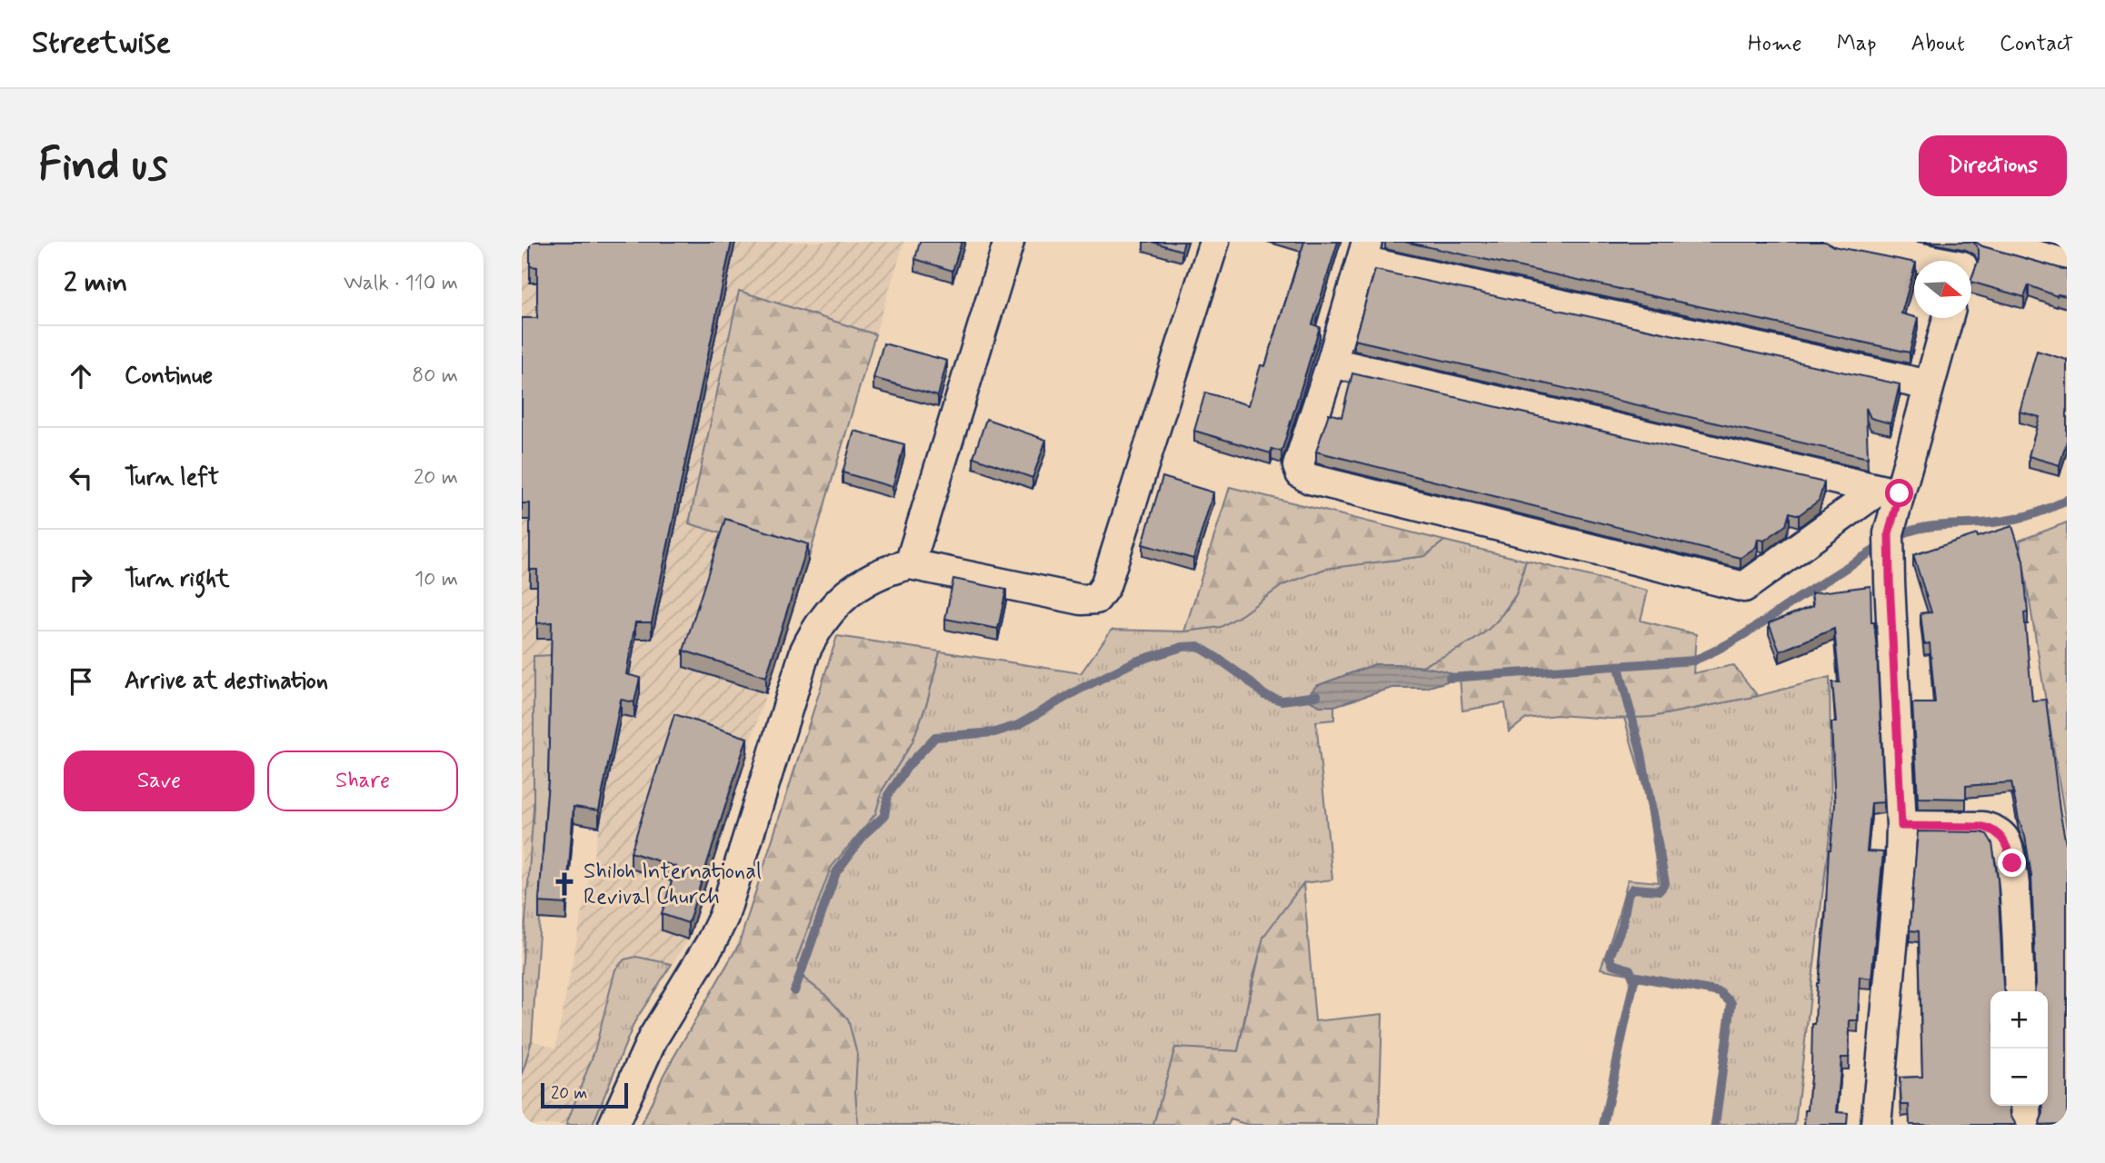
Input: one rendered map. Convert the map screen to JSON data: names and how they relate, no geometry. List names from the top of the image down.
{
  "places": {
    "church": ["Shiloh International Revival Church"]
  },
  "scale_bar": "20 m",
  "north": "right",
  "page": {
    "header": "Streetwise",
    "nav": [
      "Home",
      "Map",
      "About",
      "Contact"
    ],
    "buttons": [
      "Directions",
      ["Save", "Share"]
    ],
    "title": "Find us",
    "heading": ["2 min", "Walk · 110 m"],
    "list": [
      ["Continue", "80 m"],
      ["Turn left", "20 m"],
      ["Turn right", "10 m"],
      "Arrive at destination"
    ],
    "map_buttons": ["+", "−"],
    "scale": "20 m"
  }
}
